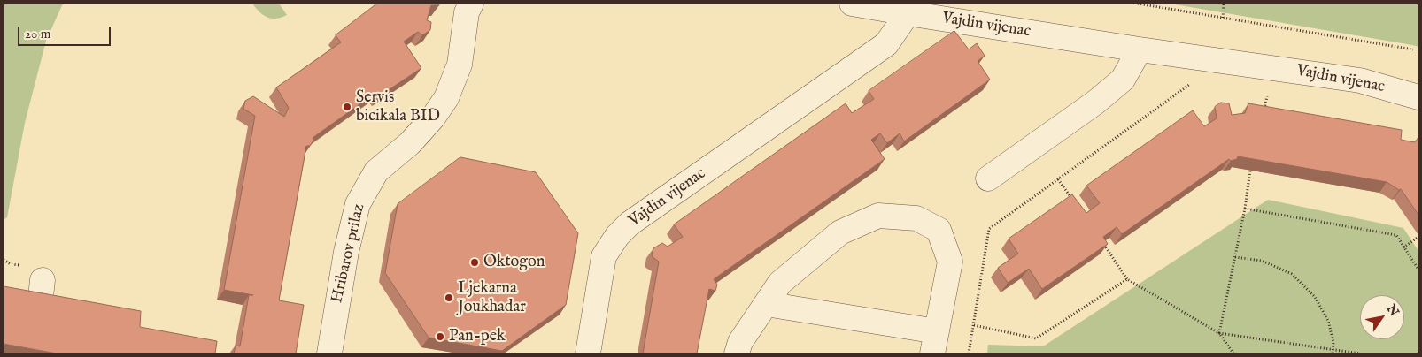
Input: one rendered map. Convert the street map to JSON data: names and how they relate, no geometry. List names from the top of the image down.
{
  "streets": {
    "street": ["Vajdin vijenac", "Hribarov prilaz"]
  },
  "places": [
    "Servis bicikala BID",
    "Oktogon",
    "Ljekarna Joukhadar",
    "Pan-pek"
  ],
  "scale_bar": "20 m",
  "north": "top right"
}
